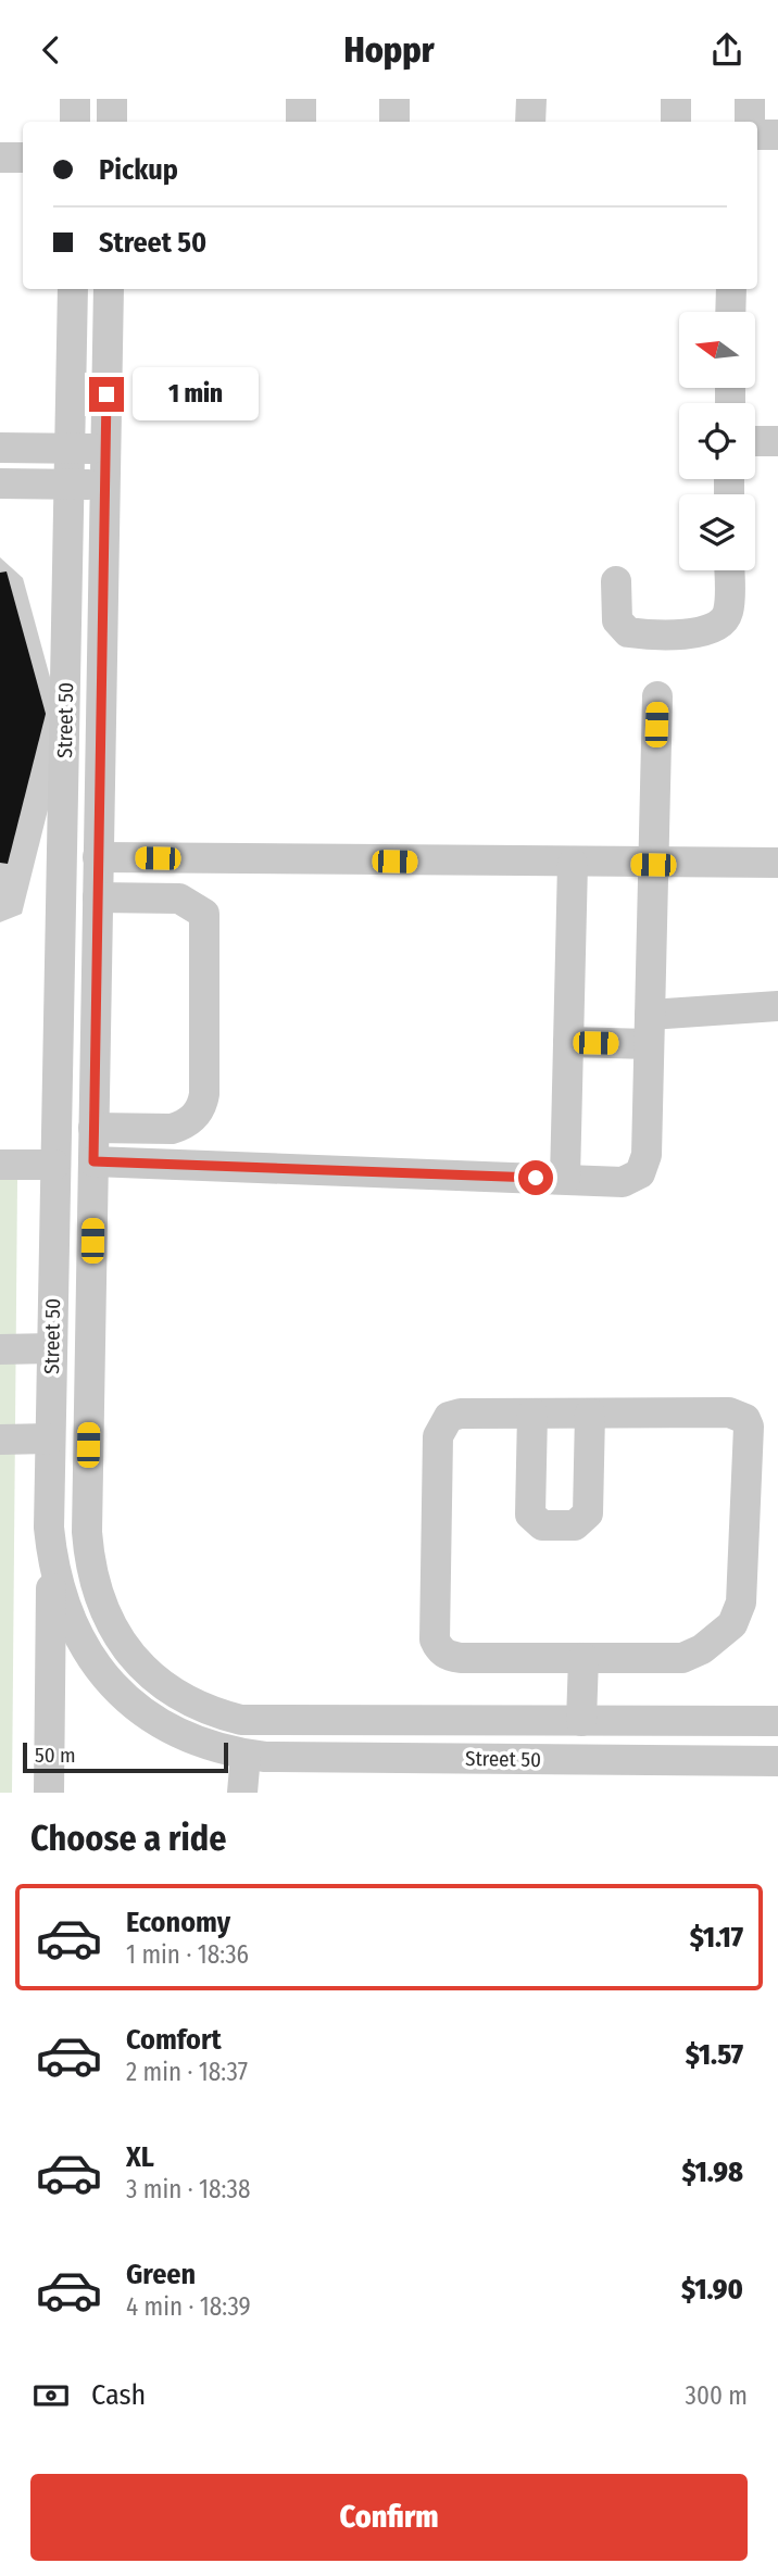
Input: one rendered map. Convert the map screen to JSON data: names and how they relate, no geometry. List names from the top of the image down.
{
  "streets": {
    "street": ["Street 50"]
  },
  "scale_bar": "50 m",
  "north": "left",
  "page": {
    "header": "Hoppr",
    "banner": ["Pickup", "Street 50"],
    "bubble": "1 min",
    "scale": "50 m",
    "heading": "Choose a ride",
    "list": [
      {
        "name": "Economy",
        "note": "1 min · 18:36",
        "value": "$1.17"
      },
      {
        "name": "Comfort",
        "note": "2 min · 18:37",
        "value": "$1.57"
      },
      {
        "name": "XL",
        "note": "3 min · 18:38",
        "value": "$1.98"
      },
      {
        "name": "Green",
        "note": "4 min · 18:39",
        "value": "$1.90"
      }
    ],
    "pay": ["Cash", "300 m"],
    "buttons": "Confirm"
  }
}
